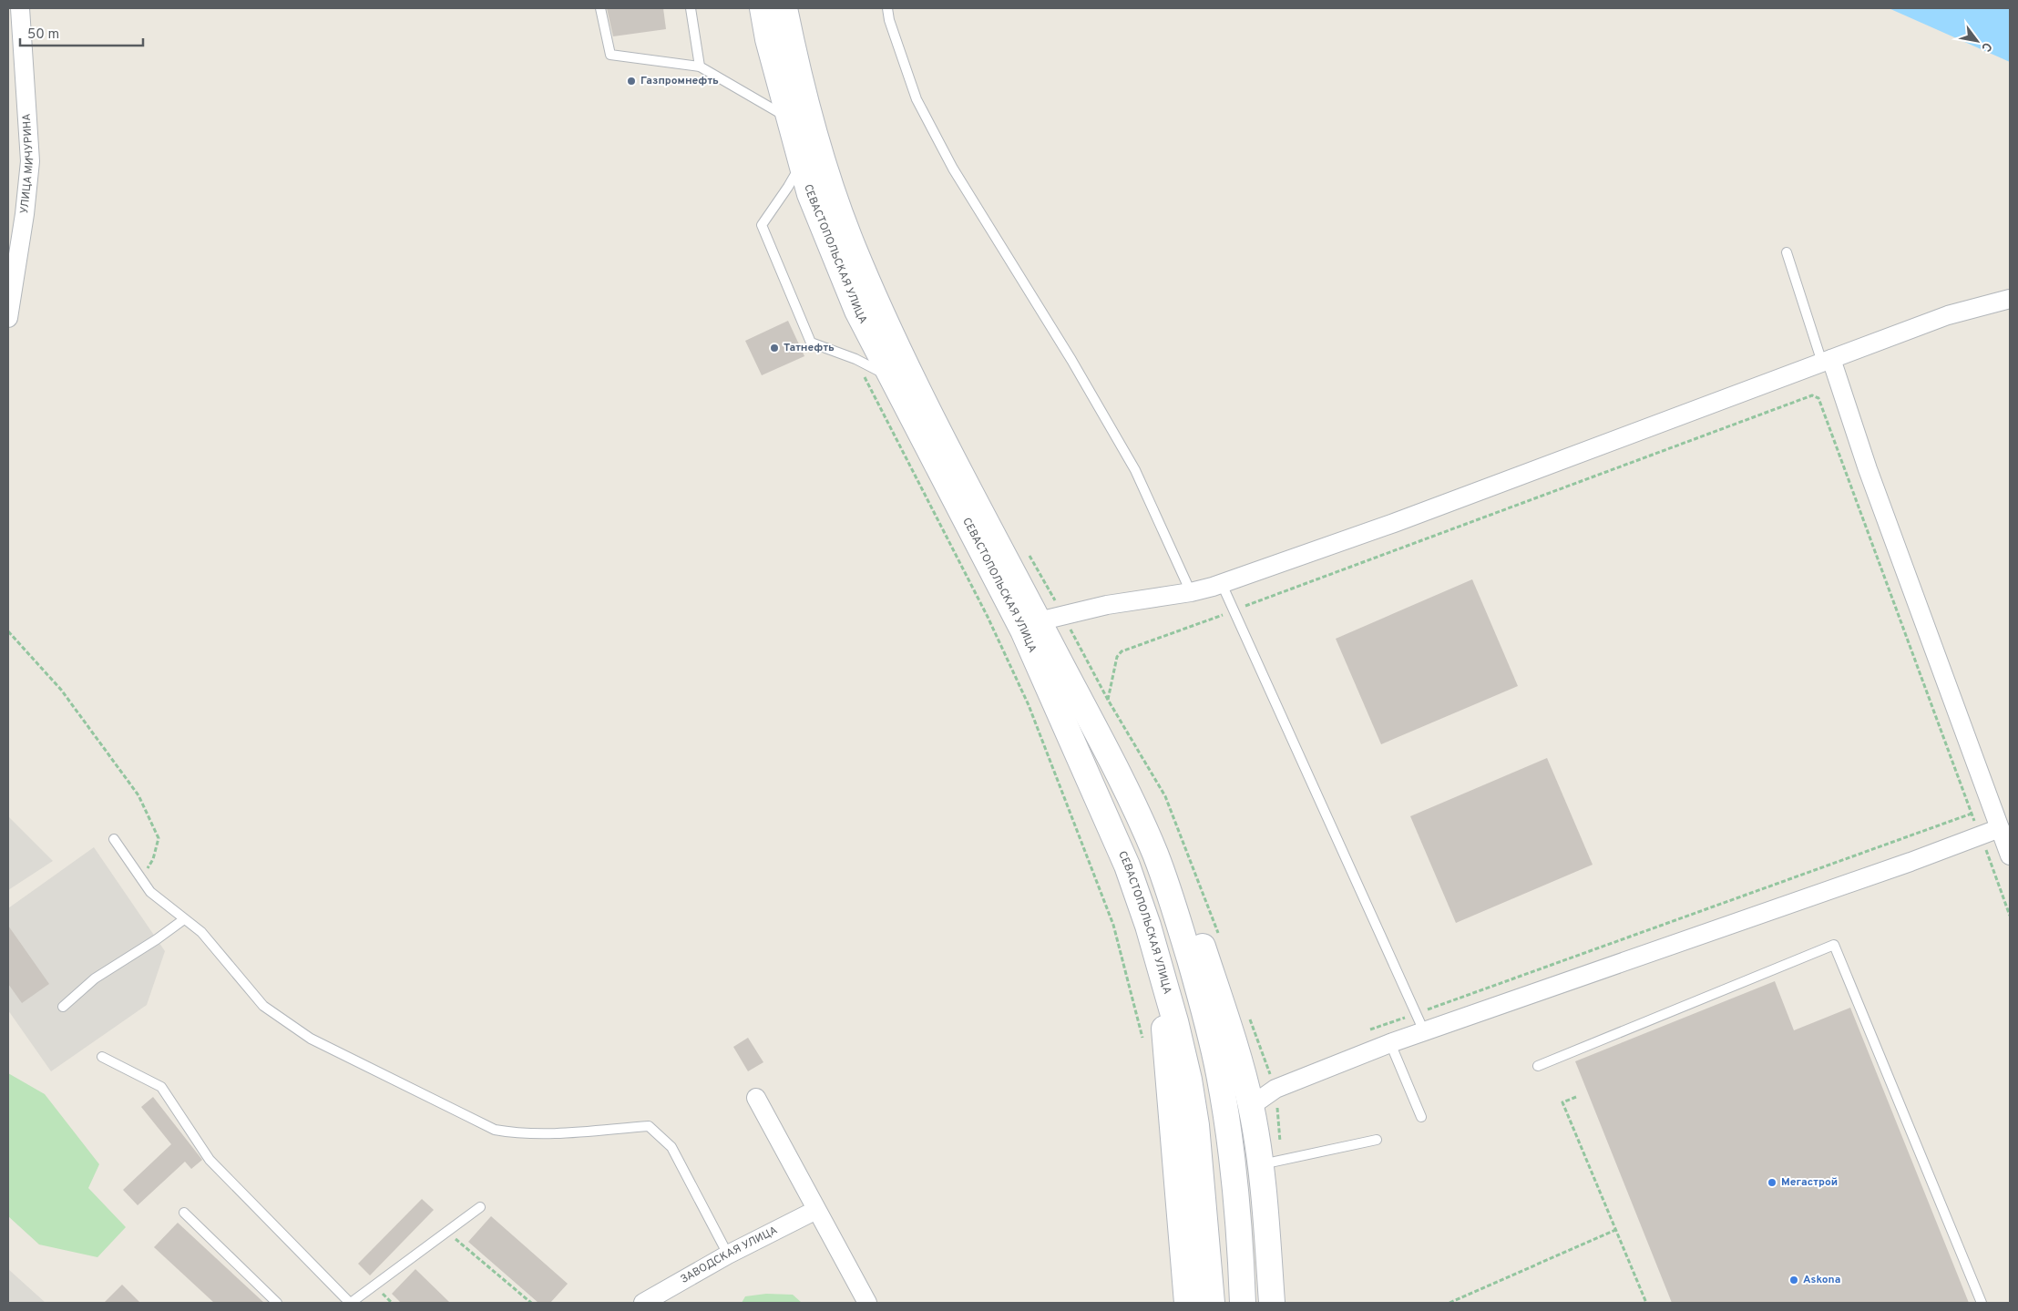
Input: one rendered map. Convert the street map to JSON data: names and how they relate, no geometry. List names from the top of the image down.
{
  "streets": {
    "main road": ["СЕВАСТОПОЛЬСКАЯ УЛИЦА"],
    "street": ["УЛИЦА МИЧУРИНА", "ЗАВОДСКАЯ УЛИЦА"]
  },
  "places": [
    "Газпромнефть",
    "Татнефть",
    "Мегастрой",
    "Askona"
  ],
  "scale_bar": "50 m",
  "north": "bottom right"
}
